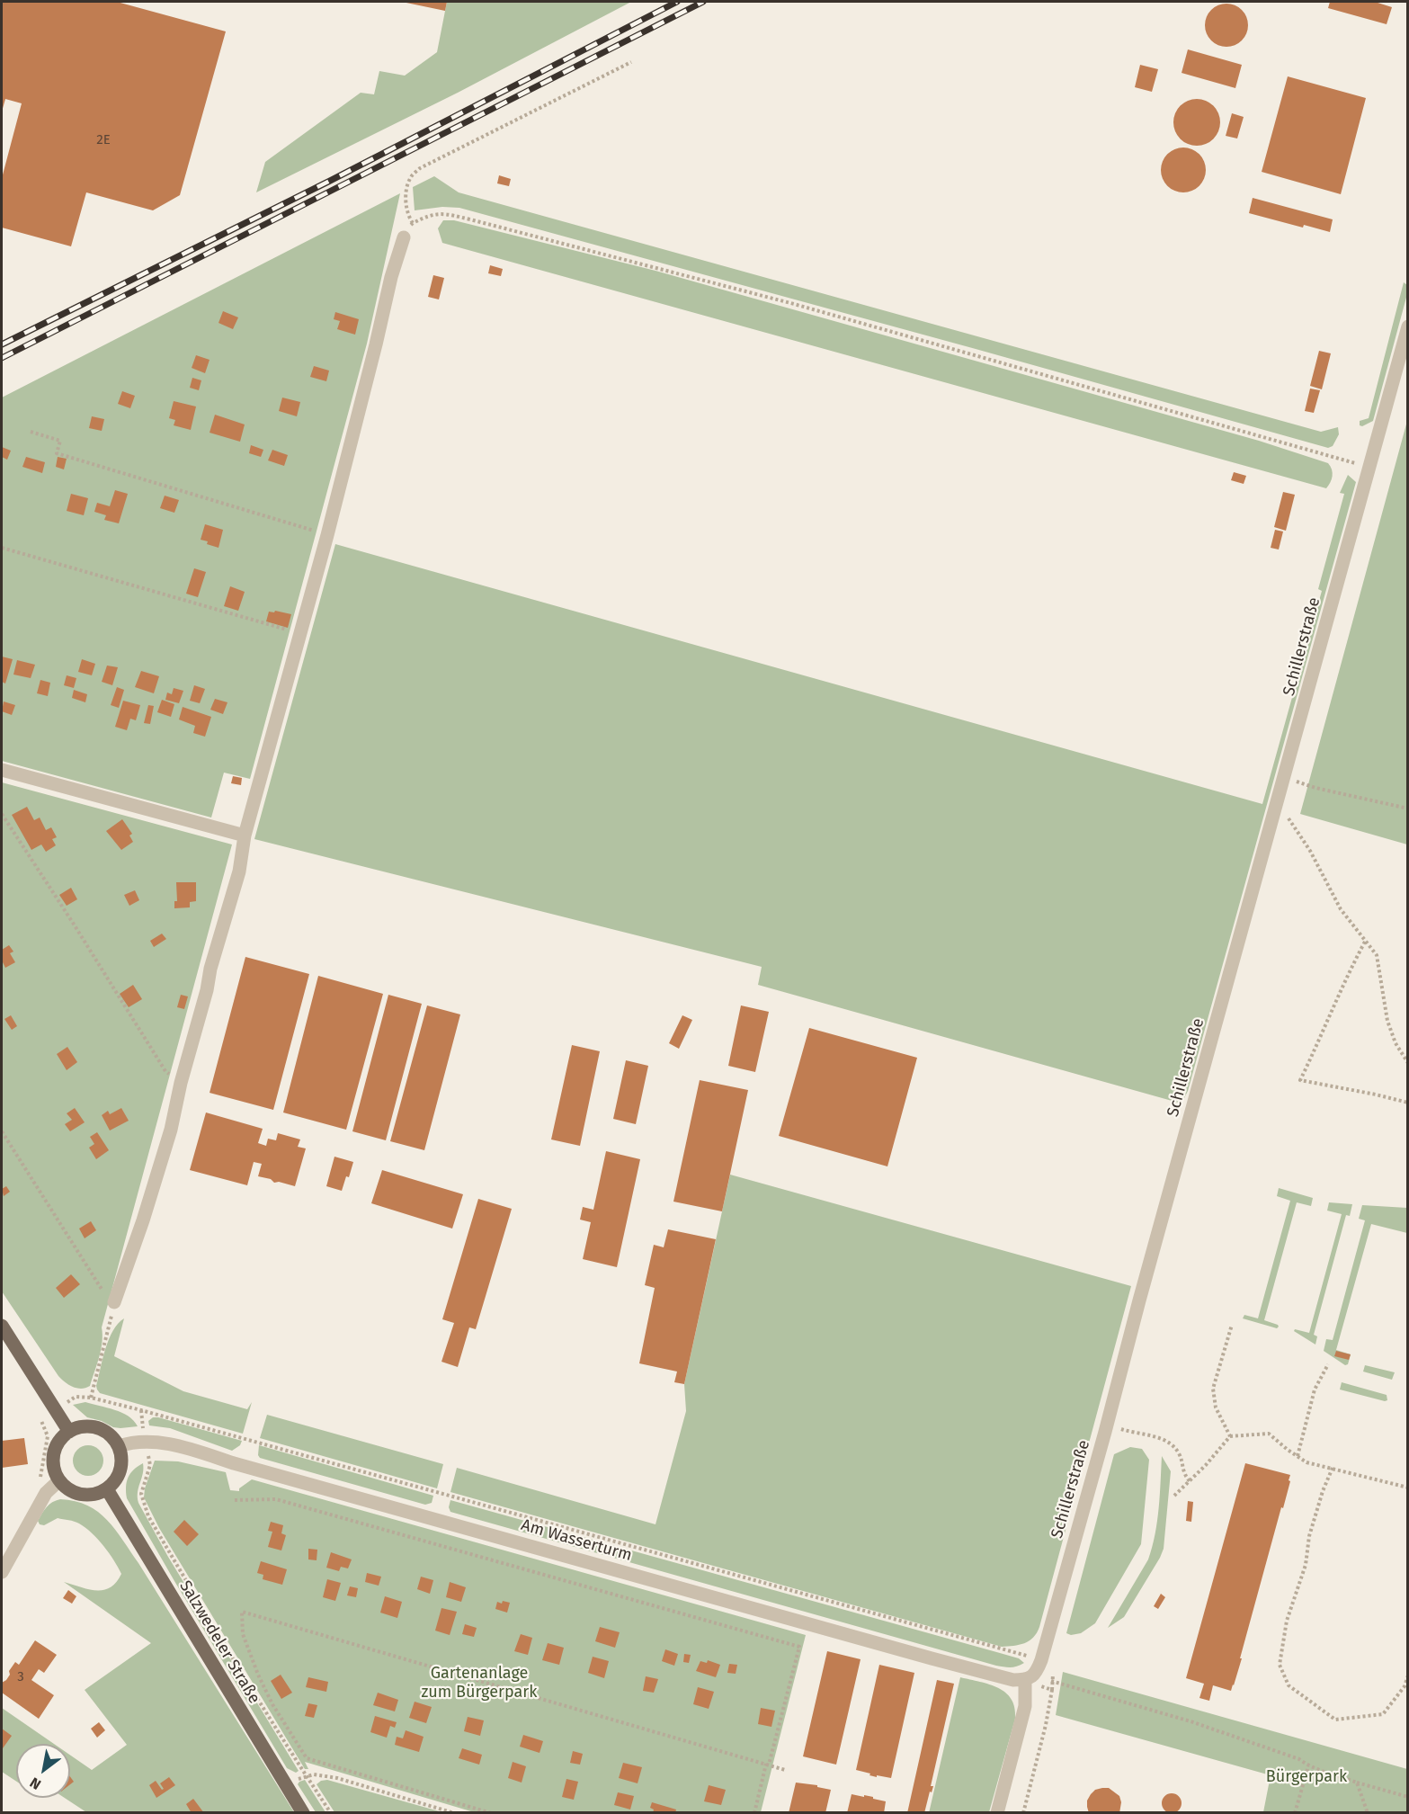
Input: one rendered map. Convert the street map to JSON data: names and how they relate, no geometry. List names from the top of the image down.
{
  "streets": {
    "main road": ["Salzwedeler Straße"],
    "street": ["Schillerstraße", "Am Wasserturm"]
  },
  "crossings": [
    ["Am Wasserturm", "Salzwedeler Straße"]
  ],
  "parks": ["Gartenanlage zum Bürgerpark", "Bürgerpark"],
  "house_numbers": ["2E", "3"],
  "north": "bottom left"
}
